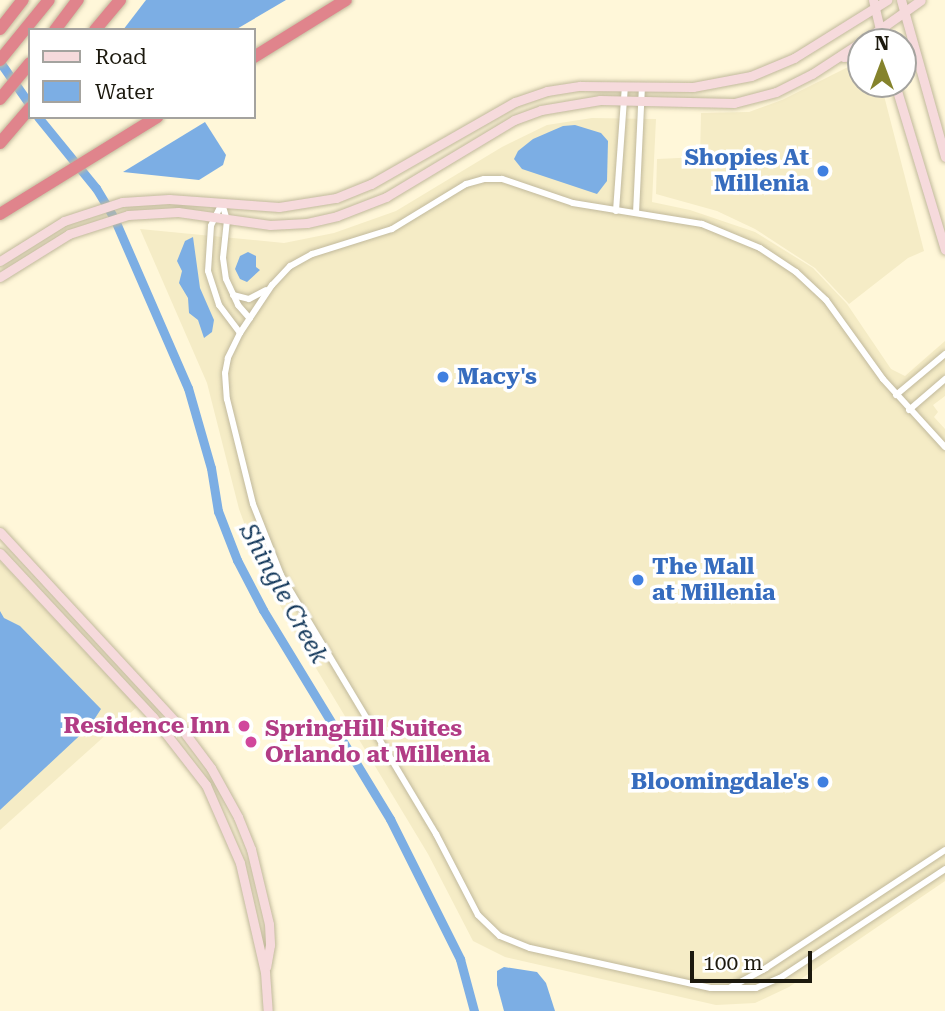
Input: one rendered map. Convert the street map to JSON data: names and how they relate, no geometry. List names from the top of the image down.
{
  "water": ["Shingle Creek"],
  "places": [
    "Shopies At Millenia",
    "Macy's",
    "The Mall at Millenia",
    "Residence Inn",
    "SpringHill Suites Orlando at Millenia",
    "Bloomingdale's"
  ],
  "legend": ["Road", "Water"],
  "scale_bar": "100 m",
  "north": "top"
}
